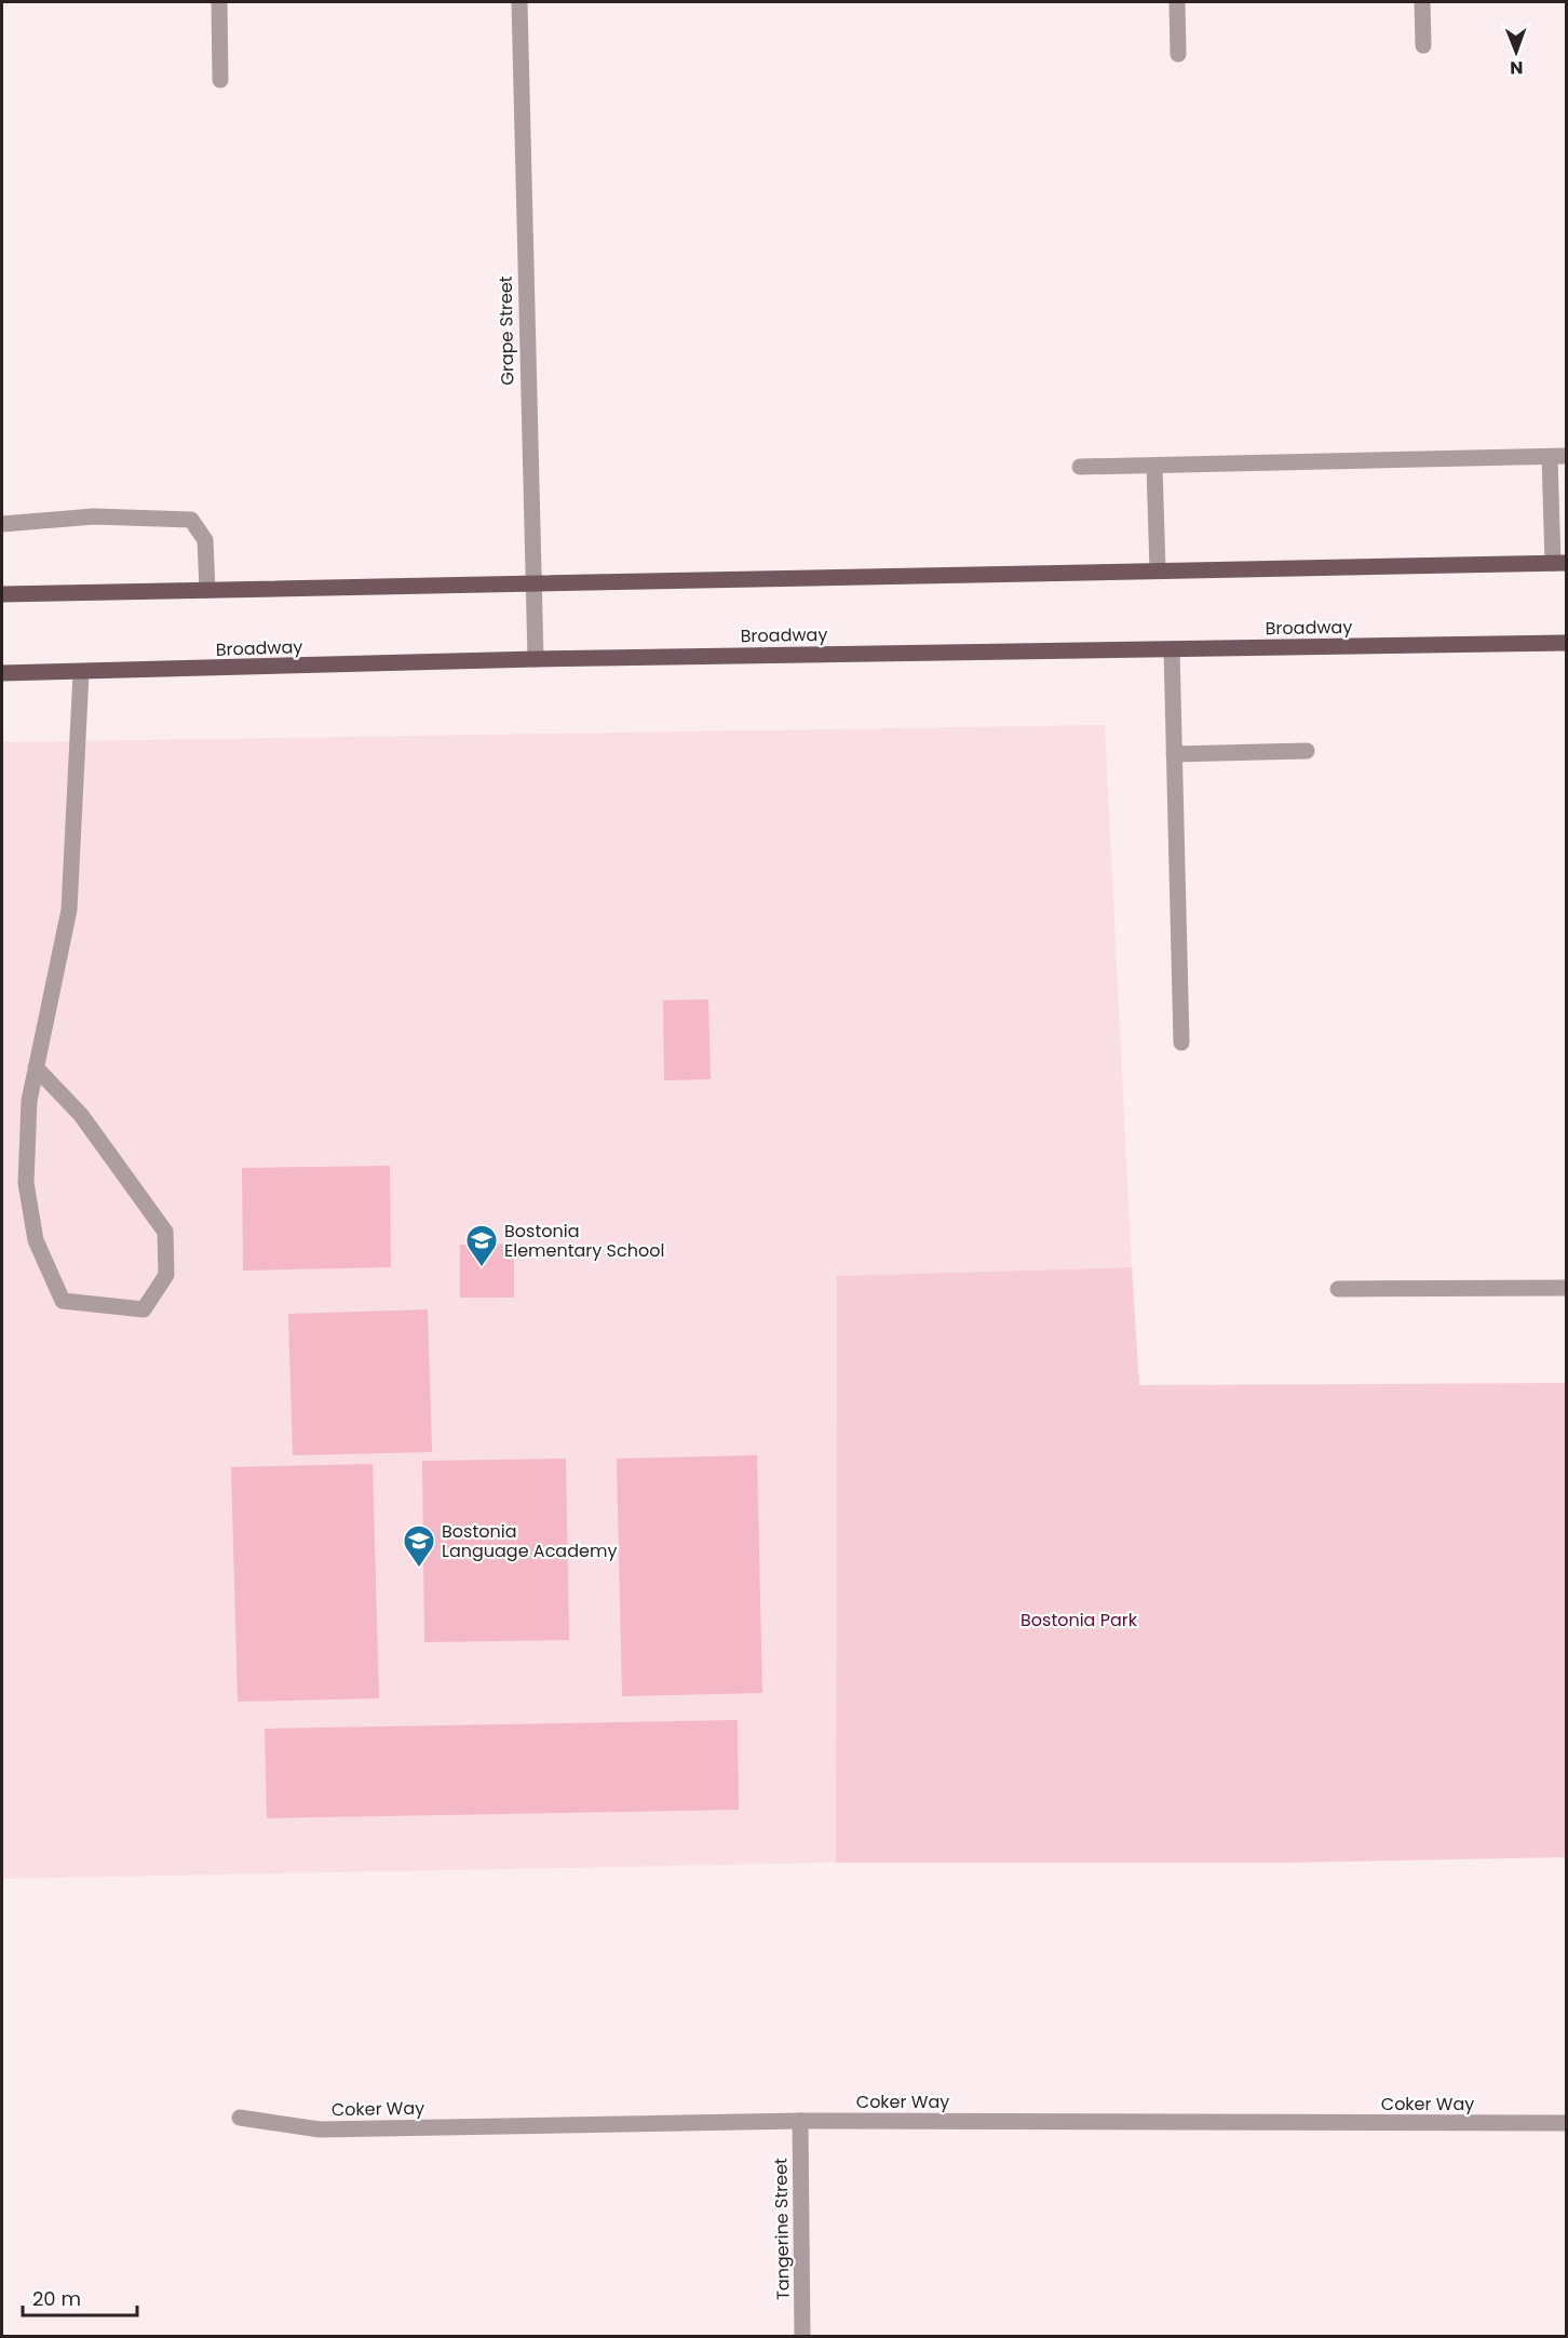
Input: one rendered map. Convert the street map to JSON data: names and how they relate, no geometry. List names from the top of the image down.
{
  "streets": {
    "main road": ["Broadway"],
    "street": ["Grape Street", "Coker Way", "Tangerine Street"]
  },
  "crossings": [
    ["Grape Street", "Broadway"],
    ["Coker Way", "Tangerine Street"]
  ],
  "parks": ["Bostonia Park"],
  "places": {
    "school or university": ["Bostonia Elementary School", "Bostonia Language Academy"]
  },
  "scale_bar": "20 m",
  "north": "bottom"
}
